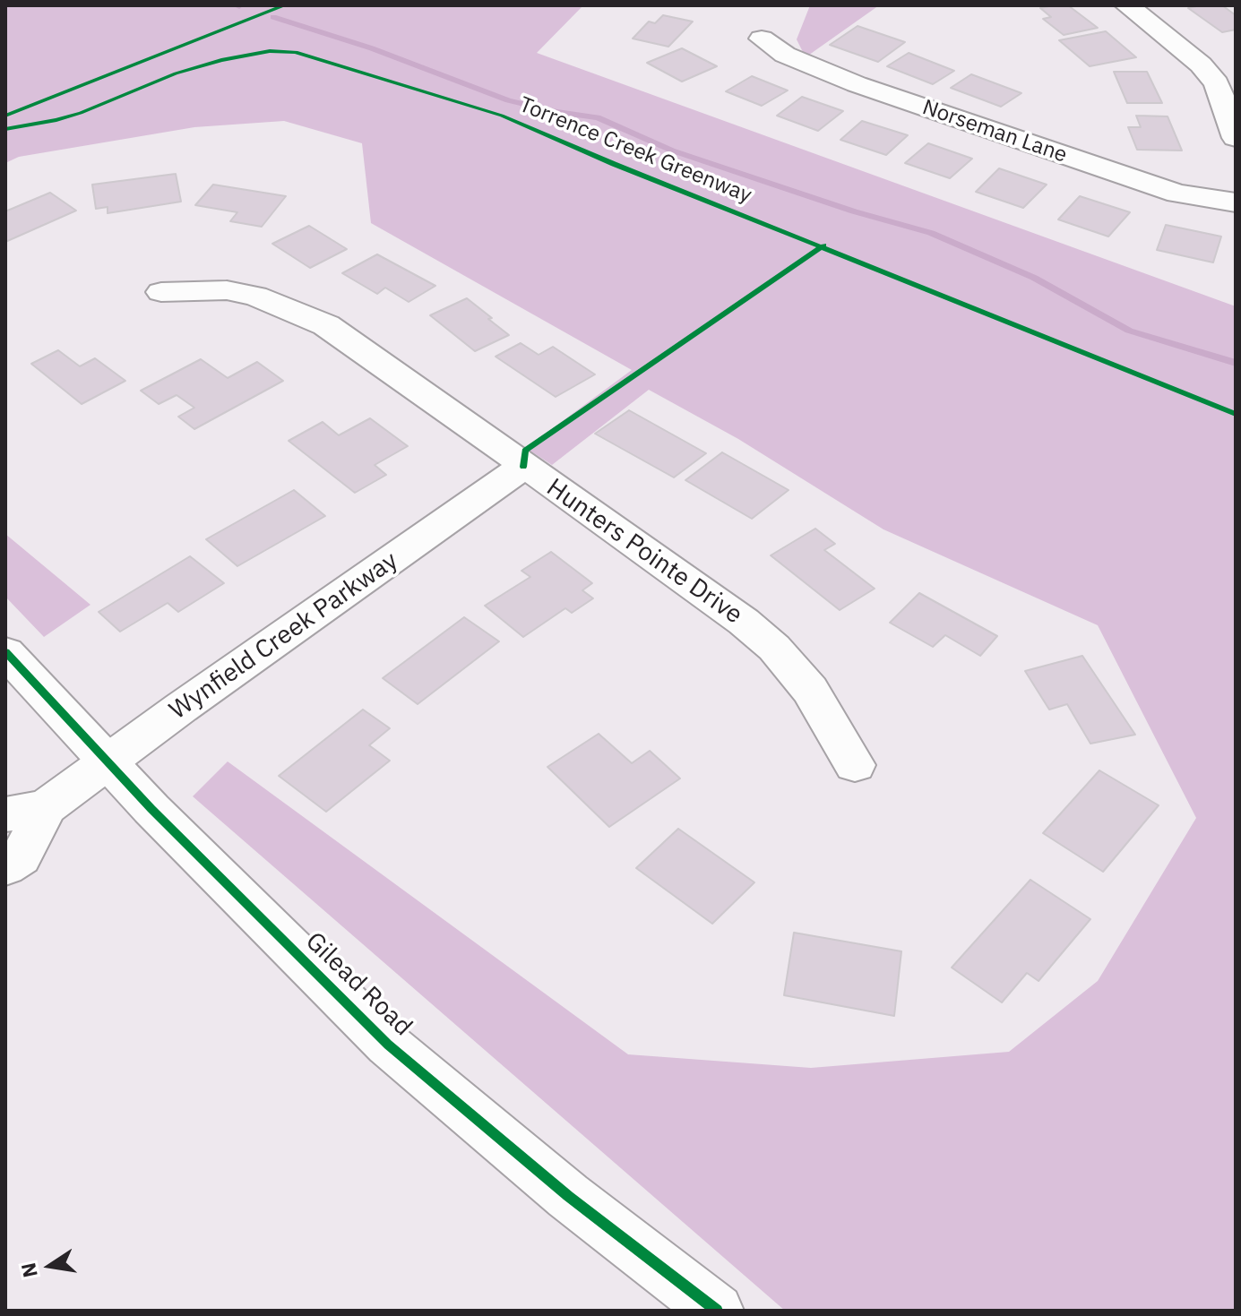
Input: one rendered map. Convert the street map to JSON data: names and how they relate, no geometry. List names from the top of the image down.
{
  "streets": {
    "street": [
      "Norseman Lane",
      "Hunters Pointe Drive",
      "Wynfield Creek Parkway",
      "Gilead Road"
    ],
    "cycle path": ["Torrence Creek Greenway"]
  },
  "crossings": [
    ["Hunters Pointe Drive", "Wynfield Creek Parkway"],
    ["Wynfield Creek Parkway", "Gilead Road"]
  ],
  "north": "left"
}
